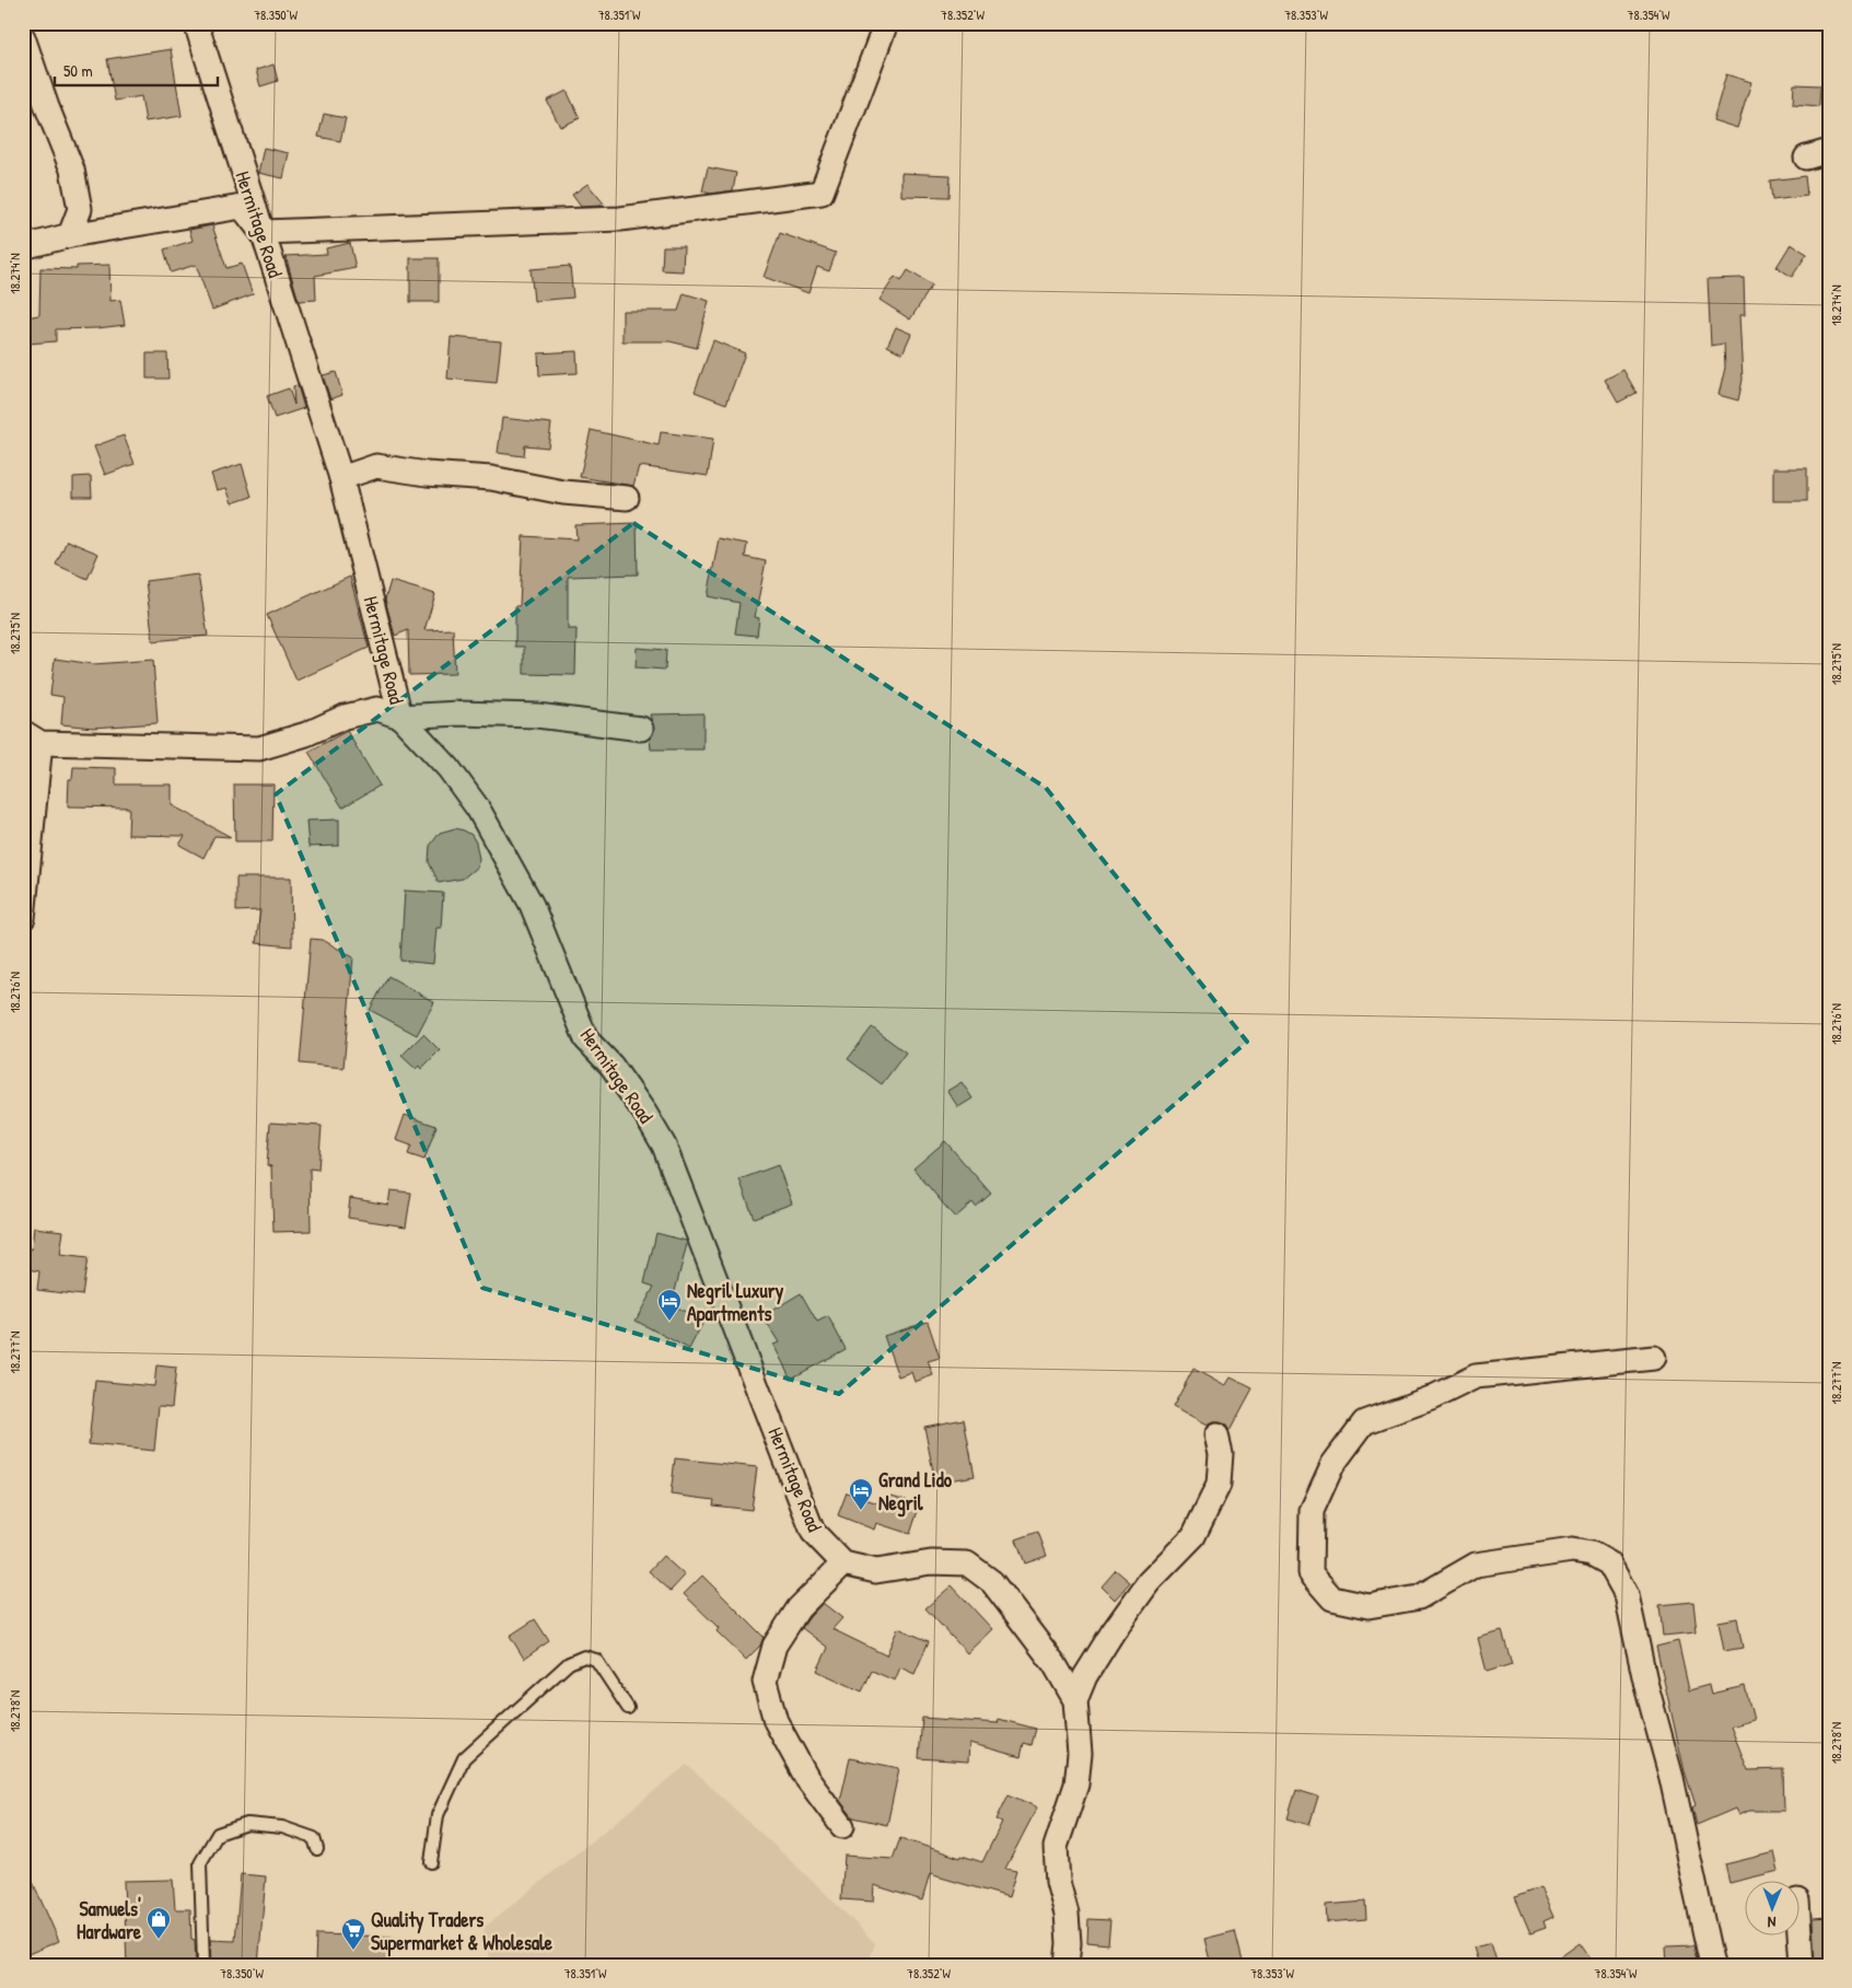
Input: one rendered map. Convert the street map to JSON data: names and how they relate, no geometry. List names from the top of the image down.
{
  "streets": {
    "street": ["Hermitage Road"]
  },
  "places": {
    "hotel": ["Negril Luxury Apartments", "Grand Lido Negril"],
    "shop": ["Samuels' Hardware"],
    "supermarket": ["Quality Traders Supermarket & Wholesale"]
  },
  "scale_bar": "50 m",
  "north": "bottom",
  "coordinates": [
    "78.350°W",
    "78.351°W",
    "78.352°W",
    "78.353°W",
    "78.354°W",
    "18.274°N",
    "18.275°N",
    "18.276°N",
    "18.277°N",
    "18.278°N"
  ]
}
